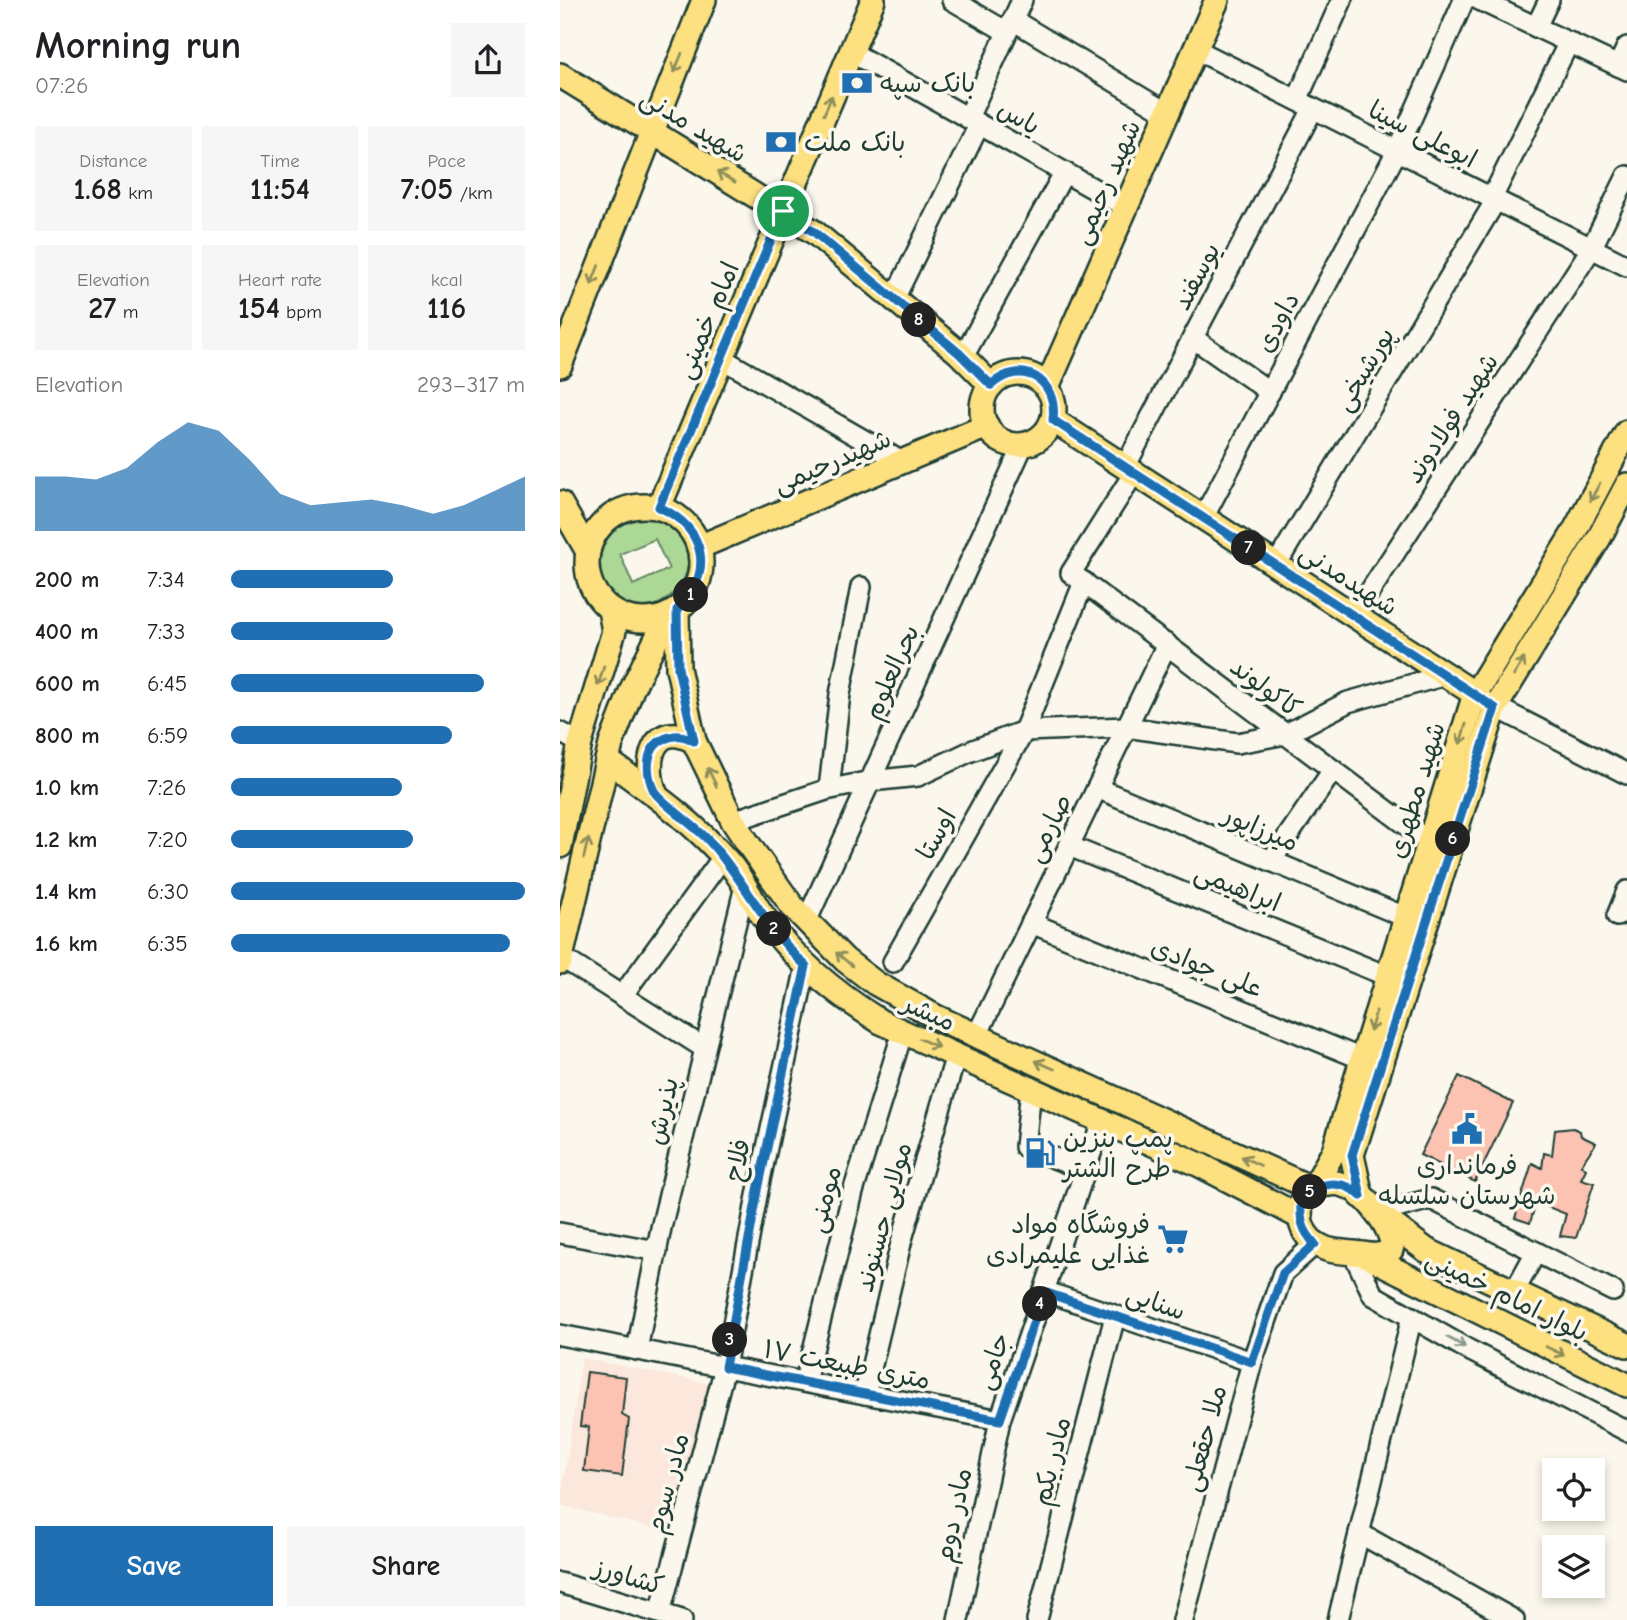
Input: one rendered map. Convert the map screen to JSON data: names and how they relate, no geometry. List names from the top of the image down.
{
  "streets": {
    "main road": [
      "شهید مدنی",
      "شهید رحیمی",
      "امام خمینی",
      "شهیدرحیمی",
      "شهیدمدنی",
      "شهید مطهری",
      "مبشر",
      "بلوار امام خمینی"
    ],
    "street": [
      "یاس",
      "ابوعلی سینا",
      "یوسفند",
      "داودی",
      "پورشیخی",
      "شهید فولادوند",
      "بحرالعلوم",
      "کاکولوند",
      "صارمی",
      "میرزاپور",
      "اوستا",
      "ابراهیمی",
      "علی جوادی",
      "پذیرش",
      "فلاح",
      "مومنی",
      "مولایی حسنوند",
      "سنایی",
      "جامی",
      "۱۷ متری طبیعت",
      "ملا حقعلی",
      "مادر یکم",
      "مادر سوم",
      "مادر دوم",
      "کشاورز"
    ]
  },
  "crossings": [
    ["یاس", "شهید رحیمی"],
    ["یاس", "امام خمینی"],
    ["شهید مدنی", "شهید رحیمی"],
    ["شهید مدنی", "امام خمینی"],
    ["شهید مدنی", "شهیدرحیمی"],
    ["شهید مدنی", "شهیدمدنی"],
    ["شهید مدنی", "بحرالعلوم"],
    ["ابوعلی سینا", "شهید رحیمی"],
    ["ابوعلی سینا", "یوسفند"],
    ["ابوعلی سینا", "داودی"],
    ["ابوعلی سینا", "پورشیخی"],
    ["ابوعلی سینا", "شهید فولادوند"],
    ["شهید رحیمی", "شهیدرحیمی"],
    ["شهید رحیمی", "شهیدمدنی"],
    ["شهید رحیمی", "بحرالعلوم"],
    ["یوسفند", "شهیدمدنی"],
    ["یوسفند", "کاکولوند"],
    ["یوسفند", "اوستا"],
    ["امام خمینی", "شهیدرحیمی"],
    ["داودی", "شهیدمدنی"],
    ["پورشیخی", "شهیدمدنی"],
    ["شهید فولادوند", "شهیدمدنی"],
    ["شهیدرحیمی", "شهیدمدنی"],
    ["شهیدرحیمی", "بحرالعلوم"],
    ["شهیدمدنی", "بحرالعلوم"],
    ["شهیدمدنی", "شهید مطهری"],
    ["کاکولوند", "شهید مطهری"],
    ["کاکولوند", "صارمی"],
    ["کاکولوند", "اوستا"],
    ["شهید مطهری", "میرزاپور"],
    ["شهید مطهری", "ابراهیمی"],
    ["شهید مطهری", "علی جوادی"],
    ["شهید مطهری", "مبشر"],
    ["شهید مطهری", "بلوار امام خمینی"],
    ["شهید مطهری", "ملا حقعلی"],
    ["صارمی", "میرزاپور"],
    ["صارمی", "ابراهیمی"],
    ["صارمی", "علی جوادی"],
    ["مبشر", "پذیرش"],
    ["مبشر", "فلاح"],
    ["مبشر", "مومنی"],
    ["مبشر", "مولایی حسنوند"],
    ["مبشر", "بلوار امام خمینی"],
    ["مبشر", "جامی"],
    ["مبشر", "ملا حقعلی"],
    ["پذیرش", "۱۷ متری طبیعت"],
    ["فلاح", "۱۷ متری طبیعت"],
    ["فلاح", "مادر سوم"],
    ["مومنی", "۱۷ متری طبیعت"],
    ["مولایی حسنوند", "۱۷ متری طبیعت"],
    ["بلوار امام خمینی", "ملا حقعلی"],
    ["سنایی", "جامی"],
    ["سنایی", "ملا حقعلی"],
    ["سنایی", "مادر یکم"],
    ["جامی", "۱۷ متری طبیعت"],
    ["جامی", "مادر دوم"],
    ["۱۷ متری طبیعت", "مادر سوم"],
    ["۱۷ متری طبیعت", "مادر دوم"],
    ["مادر سوم", "کشاورز"]
  ],
  "places": {
    "bank": ["بانک سپه", "بانک ملت"],
    "public building": ["فرمانداری شهرستان سلسله"],
    "fuel station": ["پمپ بنزین طرح الشتر"],
    "supermarket": ["فروشگاه مواد غذایی علیمرادی"]
  },
  "page": {
    "heading": ["Morning run", "07:26"],
    "stats": [
      ["Distance", "1.68 km"],
      ["Time", "11:54"],
      ["Pace", "7:05 /km"],
      ["Elevation", "27 m"],
      ["Heart rate", "154 bpm"],
      ["kcal", "116"]
    ],
    "pins": [
      "8",
      "7",
      "1",
      "6",
      "2",
      "5",
      "4",
      "3"
    ],
    "chart": ["Elevation", "293–317 m"],
    "list": [
      {
        "name": "200 m",
        "note": "7:34"
      },
      {
        "name": "400 m",
        "note": "7:33"
      },
      {
        "name": "600 m",
        "note": "6:45"
      },
      {
        "name": "800 m",
        "note": "6:59"
      },
      {
        "name": "1.0 km",
        "note": "7:26"
      },
      {
        "name": "1.2 km",
        "note": "7:20"
      },
      {
        "name": "1.4 km",
        "note": "6:30"
      },
      {
        "name": "1.6 km",
        "note": "6:35"
      }
    ],
    "buttons": ["Save", "Share"]
  }
}
